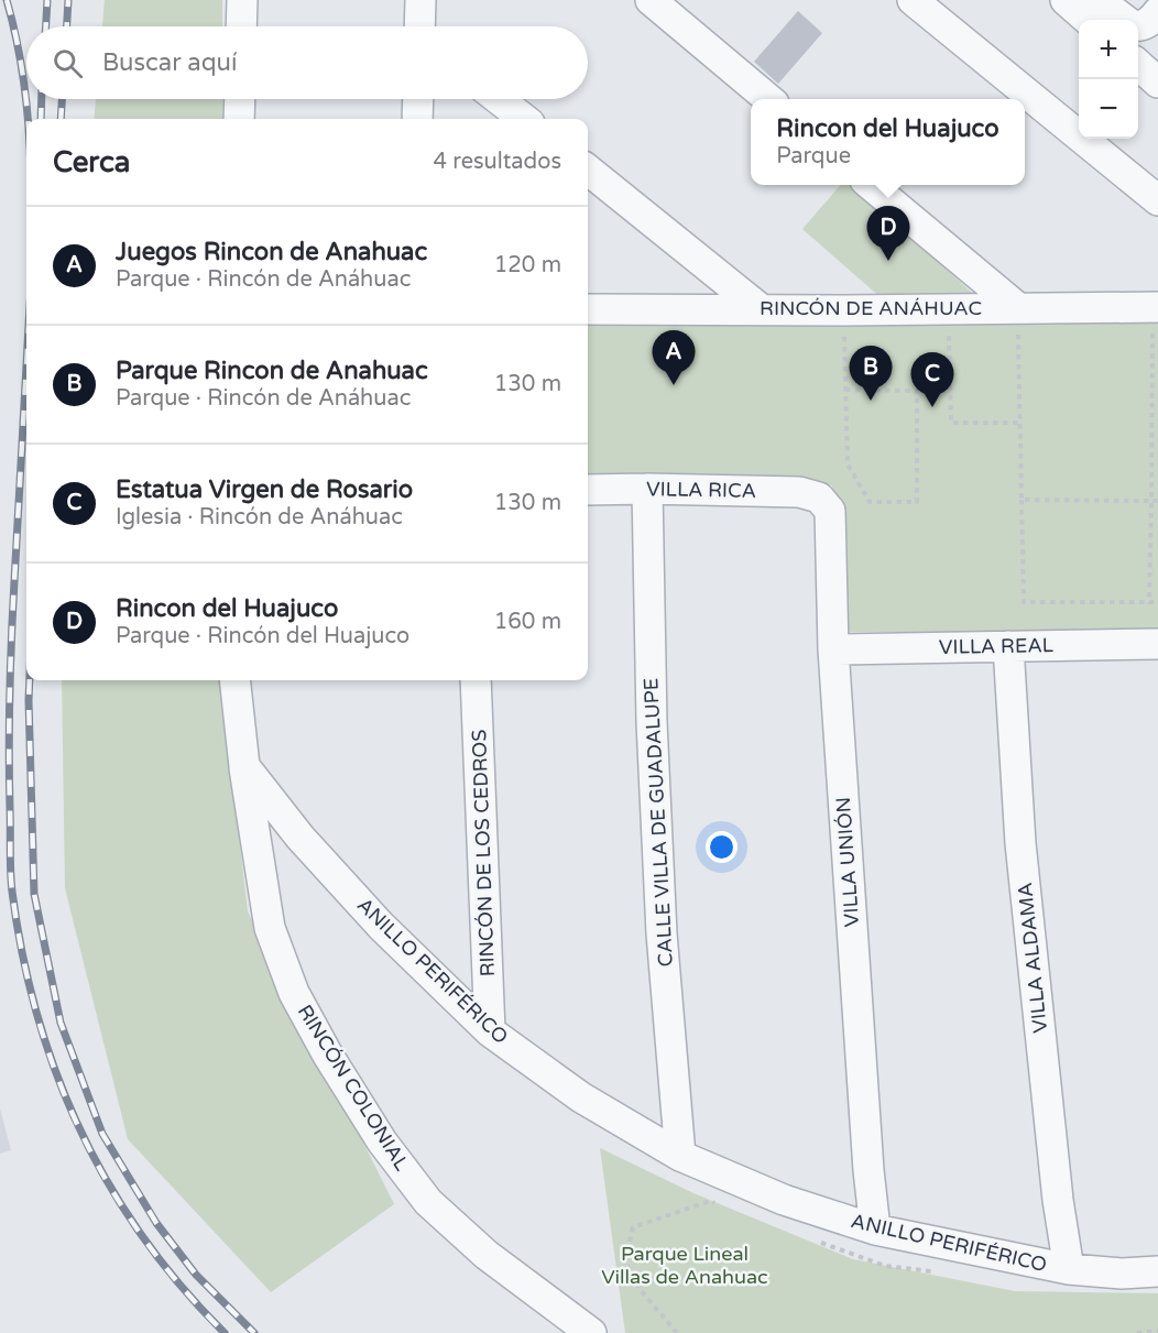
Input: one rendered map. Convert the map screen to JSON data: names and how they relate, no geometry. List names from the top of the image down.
{
  "streets": {
    "street": [
      "RINCÓN DE ANÁHUAC",
      "VILLA RICA",
      "VILLA REAL",
      "CALLE VILLA DE GUADALUPE",
      "RINCÓN DE LOS CEDROS",
      "VILLA UNIÓN",
      "VILLA ALDAMA",
      "ANILLO PERIFÉRICO",
      "RINCÓN COLONIAL"
    ]
  },
  "crossings": [
    ["VILLA RICA", "CALLE VILLA DE GUADALUPE"],
    ["VILLA RICA", "VILLA UNIÓN"],
    ["VILLA REAL", "VILLA UNIÓN"],
    ["VILLA REAL", "VILLA ALDAMA"],
    ["CALLE VILLA DE GUADALUPE", "ANILLO PERIFÉRICO"],
    ["RINCÓN DE LOS CEDROS", "ANILLO PERIFÉRICO"],
    ["VILLA UNIÓN", "ANILLO PERIFÉRICO"],
    ["VILLA ALDAMA", "ANILLO PERIFÉRICO"],
    ["ANILLO PERIFÉRICO", "RINCÓN COLONIAL"]
  ],
  "parks": ["Parque Lineal Villas de Anahuac"],
  "page": {
    "map_buttons": ["+", "−"],
    "search": "Buscar aquí",
    "popup": ["Rincon del Huajuco", "Parque"],
    "heading": ["Cerca", "4 resultados"],
    "list": [
      {
        "mark": "A",
        "name": "Juegos Rincon de Anahuac",
        "note": "Parque · Rincón de Anáhuac",
        "value": "120 m"
      },
      {
        "mark": "B",
        "name": "Parque Rincon de Anahuac",
        "note": "Parque · Rincón de Anáhuac",
        "value": "130 m"
      },
      {
        "mark": "C",
        "name": "Estatua Virgen de Rosario",
        "note": "Iglesia · Rincón de Anáhuac",
        "value": "130 m"
      },
      {
        "mark": "D",
        "name": "Rincon del Huajuco",
        "note": "Parque · Rincón del Huajuco",
        "value": "160 m"
      }
    ],
    "pins": [
      "D",
      "A",
      "B",
      "C"
    ]
  }
}
